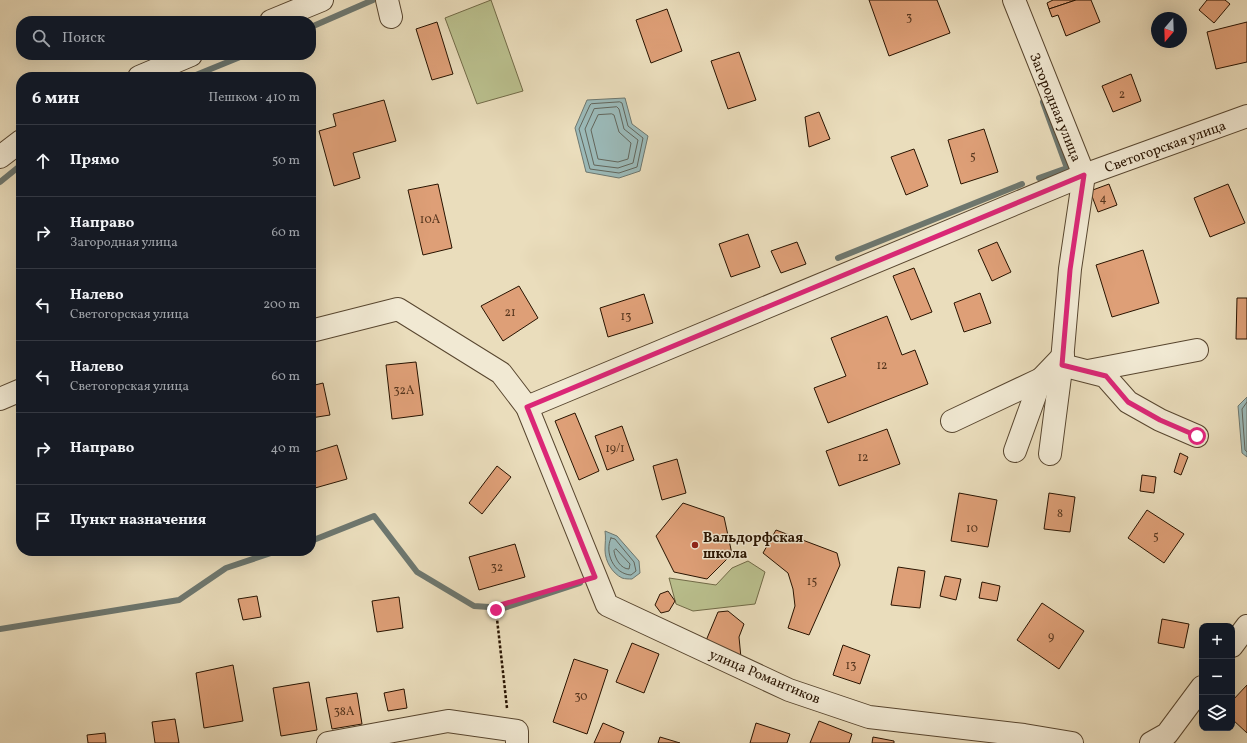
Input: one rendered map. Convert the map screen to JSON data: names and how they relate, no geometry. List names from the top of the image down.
{
  "streets": {
    "street": ["Загородная улица", "Светогорская улица", "улица Романтиков"]
  },
  "crossings": [
    ["Загородная улица", "Светогорская улица"]
  ],
  "places": ["Вальдорфская школа"],
  "house_numbers": [
    "3",
    "2",
    "5",
    "4",
    "10А",
    "21",
    "13",
    "12",
    "32А",
    "19/1",
    "12",
    "8",
    "10",
    "5",
    "32",
    "15",
    "9",
    "13",
    "30",
    "38А"
  ],
  "north": "bottom",
  "page": {
    "search": "Поиск",
    "heading": ["6 мин", "Пешком · 410 m"],
    "list": [
      ["Прямо", "50 m"],
      ["Направо", "Загородная улица", "60 m"],
      ["Налево", "Светогорская улица", "200 m"],
      ["Налево", "Светогорская улица", "60 m"],
      ["Направо", "40 m"],
      "Пункт назначения"
    ],
    "map_buttons": ["+", "−"]
  }
}
